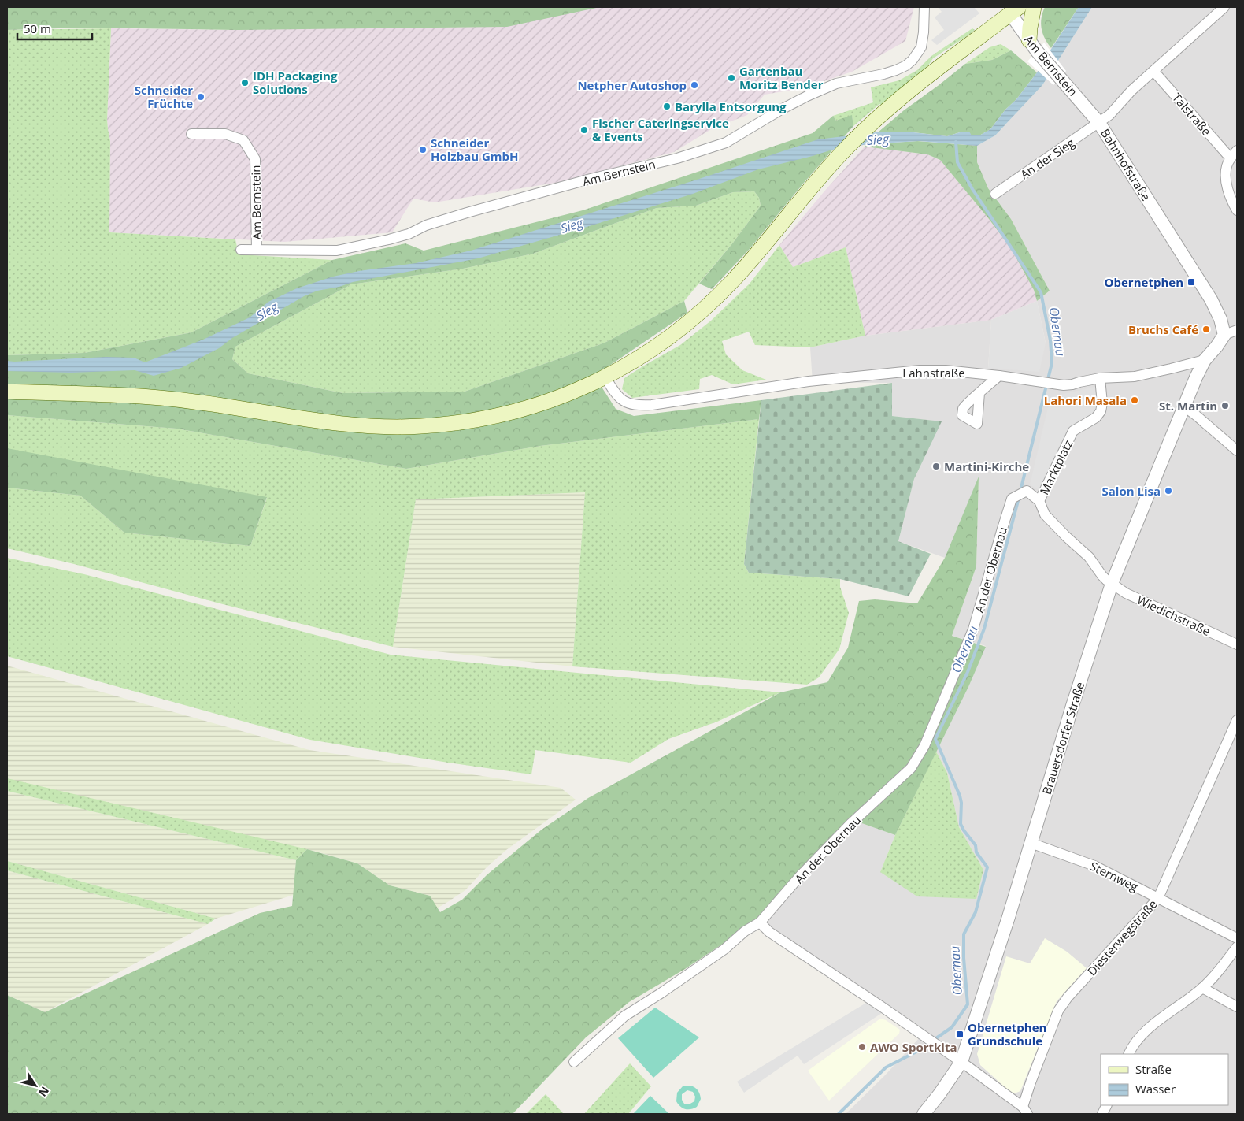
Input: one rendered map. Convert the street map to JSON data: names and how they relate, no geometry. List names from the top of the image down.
{
  "streets": {
    "street": [
      "Am Bernstein",
      "Talstraße",
      "An der Sieg",
      "Bahnhofstraße",
      "Lahnstraße",
      "Marktplatz",
      "An der Obernau",
      "Wiedichstraße",
      "Brauersdorfer Straße",
      "Sternweg",
      "Diesterwegstraße"
    ]
  },
  "crossings": [
    ["Am Bernstein", "An der Sieg"],
    ["Am Bernstein", "Bahnhofstraße"],
    ["Talstraße", "Bahnhofstraße"],
    ["An der Sieg", "Bahnhofstraße"],
    ["Lahnstraße", "Marktplatz"],
    ["Lahnstraße", "Brauersdorfer Straße"],
    ["Marktplatz", "An der Obernau"],
    ["An der Obernau", "Wiedichstraße"],
    ["An der Obernau", "Brauersdorfer Straße"],
    ["Wiedichstraße", "Brauersdorfer Straße"],
    ["Brauersdorfer Straße", "Sternweg"],
    ["Sternweg", "Diesterwegstraße"]
  ],
  "water": ["Sieg", "Obernau"],
  "places": {
    "other": [
      "Gartenbau Moritz Bender",
      "IDH Packaging Solutions",
      "Netpher Autoshop",
      "Schneider Früchte",
      "Barylla Entsorgung",
      "Fischer Cateringservice & Events",
      "Schneider Holzbau GmbH",
      "Bruchs Café",
      "Lahori Masala",
      "St. Martin",
      "Martini-Kirche",
      "Salon Lisa",
      "AWO Sportkita"
    ],
    "transit": ["Obernetphen", "Obernetphen Grundschule"]
  },
  "legend": ["Straße", "Wasser"],
  "scale_bar": "50 m",
  "north": "bottom right"
}
